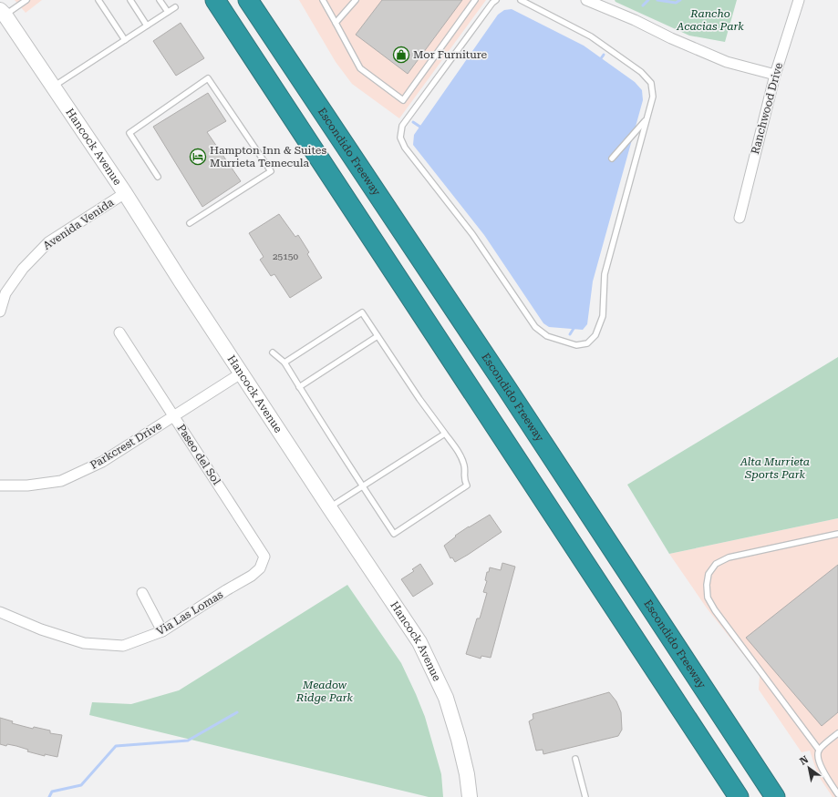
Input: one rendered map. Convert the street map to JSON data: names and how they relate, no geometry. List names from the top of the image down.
{
  "streets": {
    "highway": ["Escondido Freeway"],
    "main road": ["Hancock Avenue"],
    "street": [
      "Ranchwood Drive",
      "Avenida Venida",
      "Parkcrest Drive",
      "Paseo del Sol",
      "Via Las Lomas"
    ]
  },
  "crossings": [
    ["Hancock Avenue", "Avenida Venida"],
    ["Hancock Avenue", "Parkcrest Drive"],
    ["Parkcrest Drive", "Paseo del Sol"],
    ["Paseo del Sol", "Via Las Lomas"]
  ],
  "parks": ["Rancho Acacias Park", "Alta Murrieta Sports Park", "Meadow Ridge Park"],
  "places": {
    "shop": ["Mor Furniture"],
    "hotel": ["Hampton Inn & Suites Murrieta Temecula"]
  },
  "house_numbers": ["25150"],
  "north": "top left"
}
